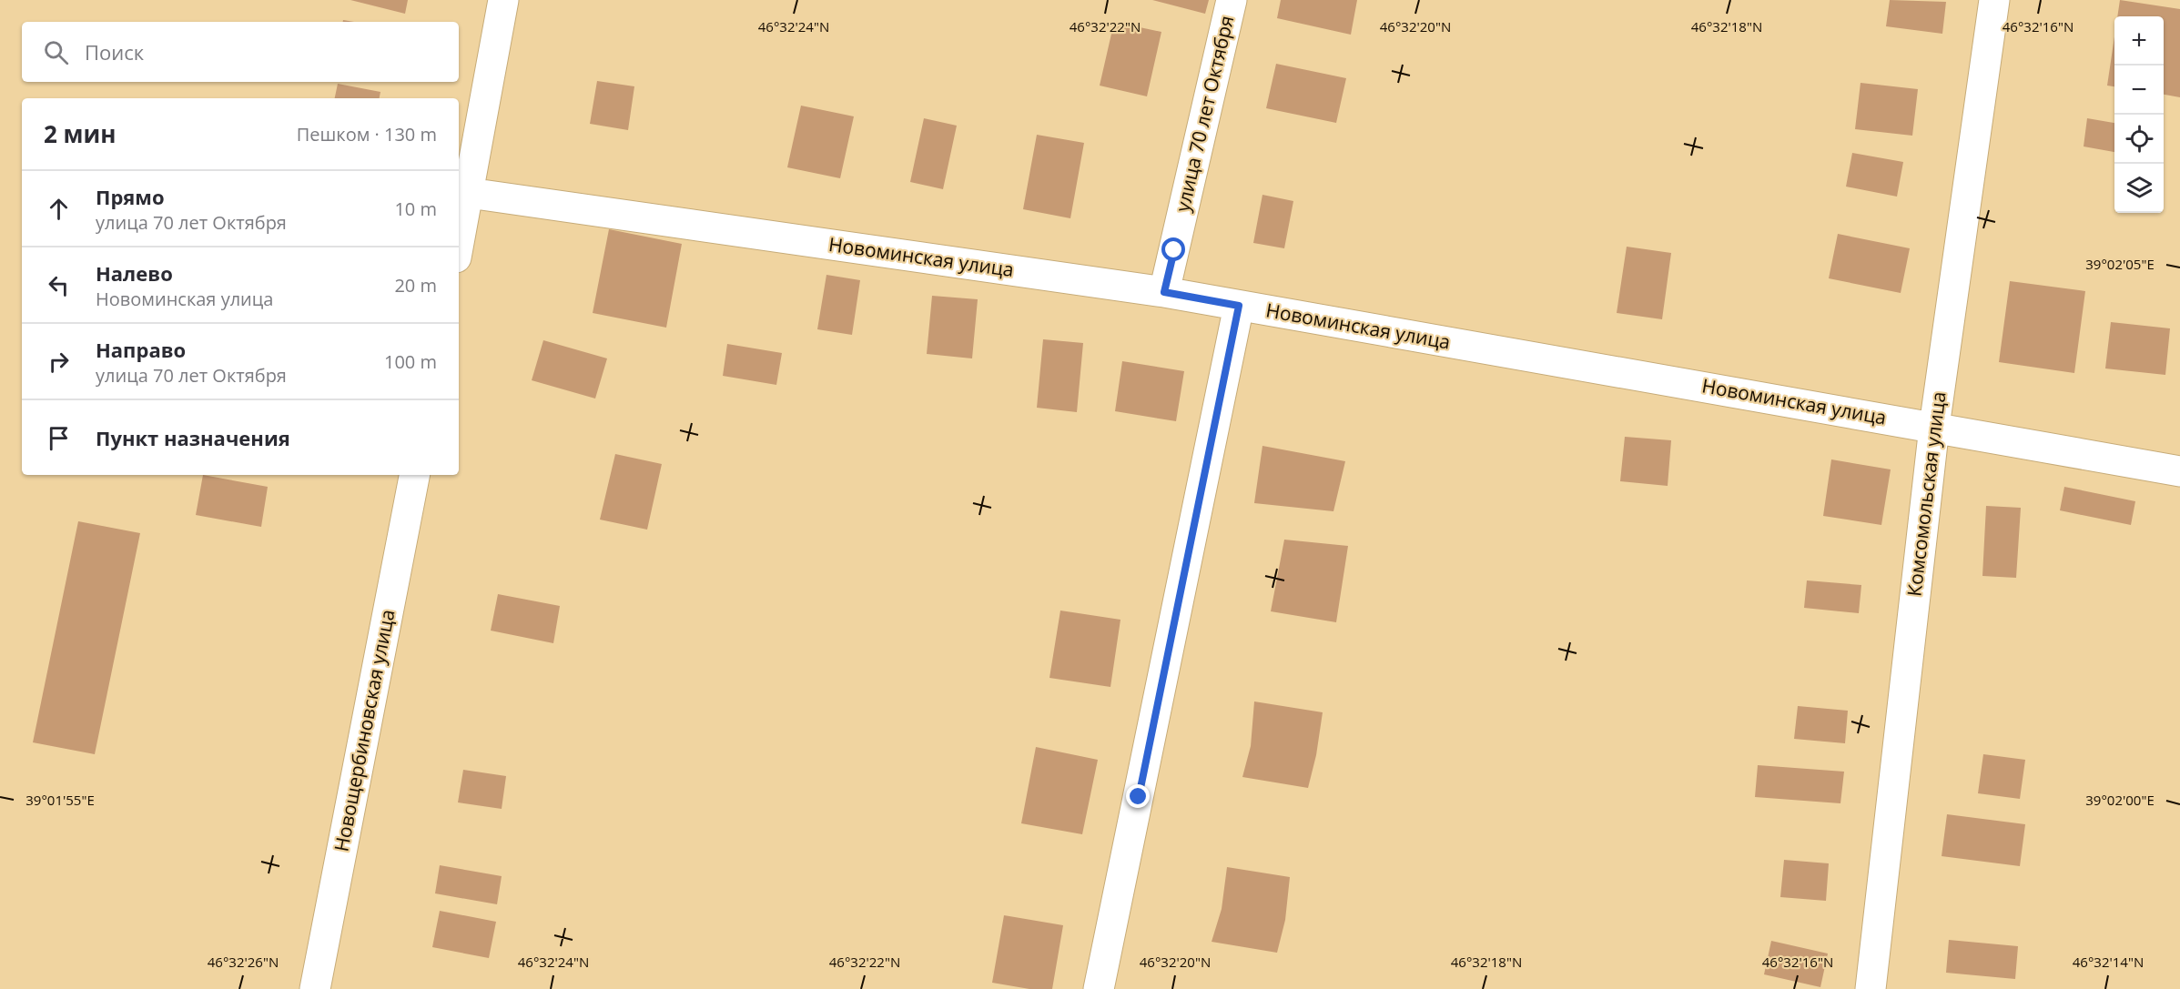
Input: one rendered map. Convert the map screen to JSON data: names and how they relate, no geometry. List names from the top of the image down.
{
  "streets": {
    "street": [
      "улица 70 лет Октября",
      "Новоминская улица",
      "Комсомольская улица",
      "Новощербиновская улица"
    ]
  },
  "crossings": [
    ["улица 70 лет Октября", "Новоминская улица"],
    ["Новоминская улица", "Комсомольская улица"]
  ],
  "page": {
    "map_buttons": ["+", "−"],
    "search": "Поиск",
    "heading": ["2 мин", "Пешком · 130 m"],
    "list": [
      ["Прямо", "улица 70 лет Октября", "10 m"],
      ["Налево", "Новоминская улица", "20 m"],
      ["Направо", "улица 70 лет Октября", "100 m"],
      "Пункт назначения"
    ]
  },
  "coordinates": [
    "46°32'24\"N",
    "46°32'22\"N",
    "46°32'20\"N",
    "46°32'18\"N",
    "46°32'16\"N",
    "39°02'05\"E",
    "39°01'55\"E",
    "39°02'00\"E",
    "46°32'26\"N",
    "46°32'14\"N"
  ]
}
